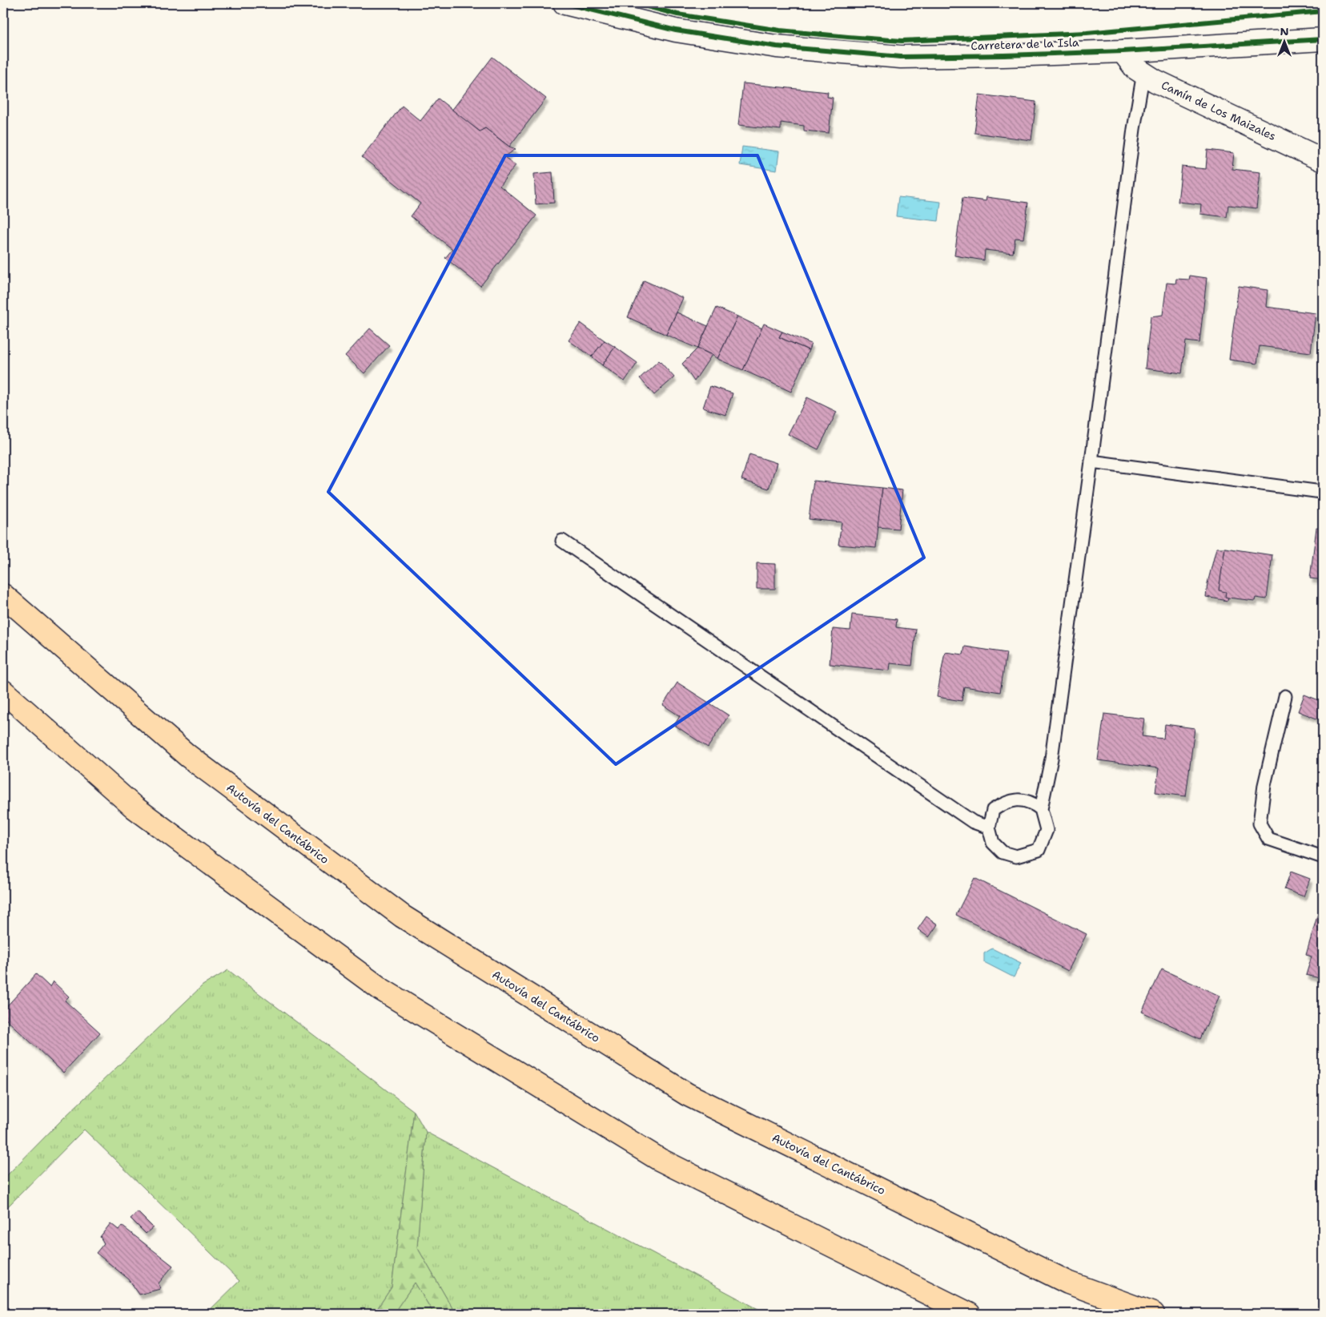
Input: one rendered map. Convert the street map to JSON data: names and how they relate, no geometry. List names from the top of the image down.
{
  "streets": {
    "highway": ["Autovía del Cantábrico"],
    "street": ["Carretera de la Isla", "Camín de Los Maizales"]
  },
  "crossings": [
    ["Carretera de la Isla", "Camín de Los Maizales"]
  ],
  "north": "top"
}
